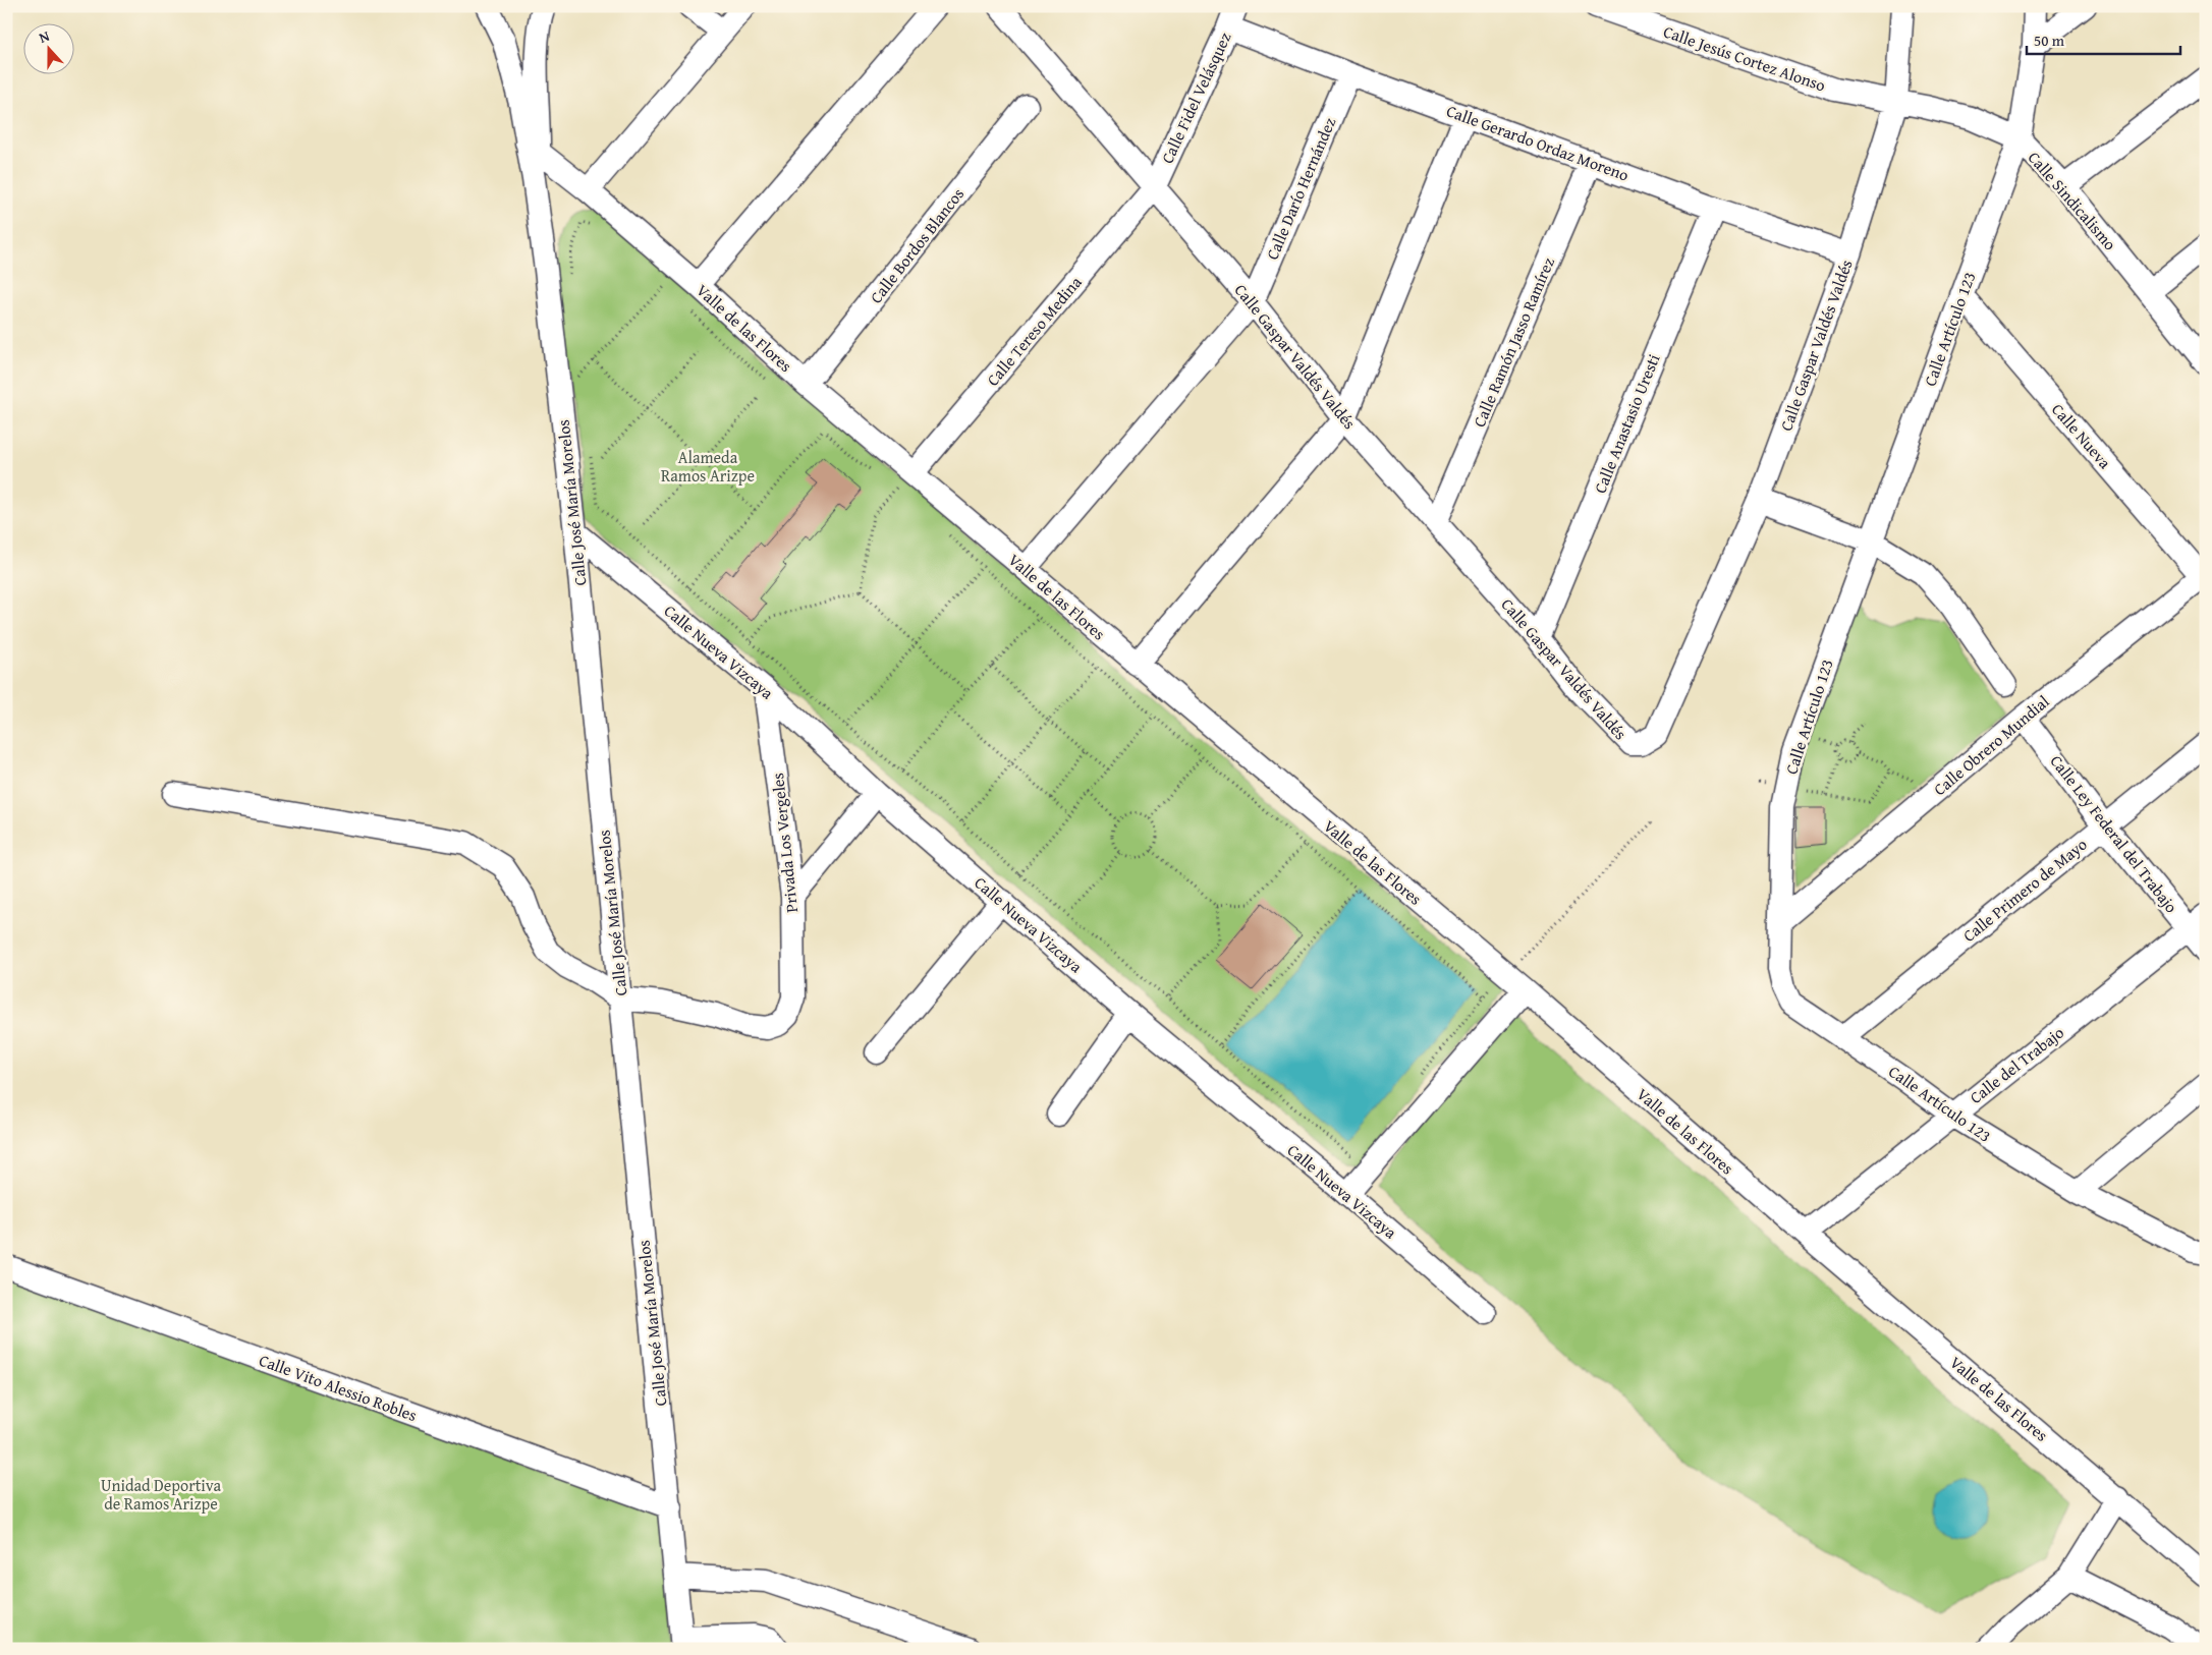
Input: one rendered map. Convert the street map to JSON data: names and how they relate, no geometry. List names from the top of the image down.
{
  "streets": {
    "street": [
      "Calle Jesús Cortez Alonso",
      "Calle Fidel Velásquez",
      "Calle Gerardo Ordaz Moreno",
      "Calle Darío Hernández",
      "Calle Sindicalismo",
      "Calle Bordos Blancos",
      "Valle de las Flores",
      "Calle Artículo 123",
      "Calle Tereso Medina",
      "Calle Ramón Jasso Ramírez",
      "Calle Gaspar Valdés Valdés",
      "Calle Anastasio Uresti",
      "Calle Nueva",
      "Calle José María Morelos",
      "Calle Nueva Vizcaya",
      "Calle Obrero Mundial",
      "Calle Ley Federal del Trabajo",
      "Privada Los Vergeles",
      "Calle Primero de Mayo",
      "Calle del Trabajo",
      "Calle Vito Alessio Robles"
    ]
  },
  "crossings": [
    ["Calle Jesús Cortez Alonso", "Calle Sindicalismo"],
    ["Calle Jesús Cortez Alonso", "Calle Gaspar Valdés Valdés"],
    ["Calle Fidel Velásquez", "Calle Gerardo Ordaz Moreno"],
    ["Calle Fidel Velásquez", "Calle Tereso Medina"],
    ["Calle Fidel Velásquez", "Calle Gaspar Valdés Valdés"],
    ["Calle Gerardo Ordaz Moreno", "Calle Darío Hernández"],
    ["Calle Gerardo Ordaz Moreno", "Calle Ramón Jasso Ramírez"],
    ["Calle Gerardo Ordaz Moreno", "Calle Gaspar Valdés Valdés"],
    ["Calle Gerardo Ordaz Moreno", "Calle Anastasio Uresti"],
    ["Calle Darío Hernández", "Valle de las Flores"],
    ["Calle Darío Hernández", "Calle Gaspar Valdés Valdés"],
    ["Calle Sindicalismo", "Calle Artículo 123"],
    ["Calle Sindicalismo", "Calle Gaspar Valdés Valdés"],
    ["Calle Bordos Blancos", "Valle de las Flores"],
    ["Valle de las Flores", "Calle Tereso Medina"],
    ["Valle de las Flores", "Calle José María Morelos"],
    ["Valle de las Flores", "Calle del Trabajo"],
    ["Calle Artículo 123", "Calle Nueva"],
    ["Calle Artículo 123", "Calle Obrero Mundial"],
    ["Calle Artículo 123", "Calle Primero de Mayo"],
    ["Calle Artículo 123", "Calle del Trabajo"],
    ["Calle Tereso Medina", "Calle Gaspar Valdés Valdés"],
    ["Calle Ramón Jasso Ramírez", "Calle Gaspar Valdés Valdés"],
    ["Calle Gaspar Valdés Valdés", "Calle Anastasio Uresti"],
    ["Calle Nueva", "Calle Obrero Mundial"],
    ["Calle José María Morelos", "Calle Nueva Vizcaya"],
    ["Calle José María Morelos", "Privada Los Vergeles"],
    ["Calle José María Morelos", "Calle Vito Alessio Robles"],
    ["Calle Nueva Vizcaya", "Privada Los Vergeles"],
    ["Calle Obrero Mundial", "Calle Ley Federal del Trabajo"],
    ["Calle Ley Federal del Trabajo", "Calle Primero de Mayo"],
    ["Calle Ley Federal del Trabajo", "Calle del Trabajo"]
  ],
  "parks": ["Alameda Ramos Arizpe", "Unidad Deportiva de Ramos Arizpe"],
  "scale_bar": "50 m",
  "north": "top"
}
